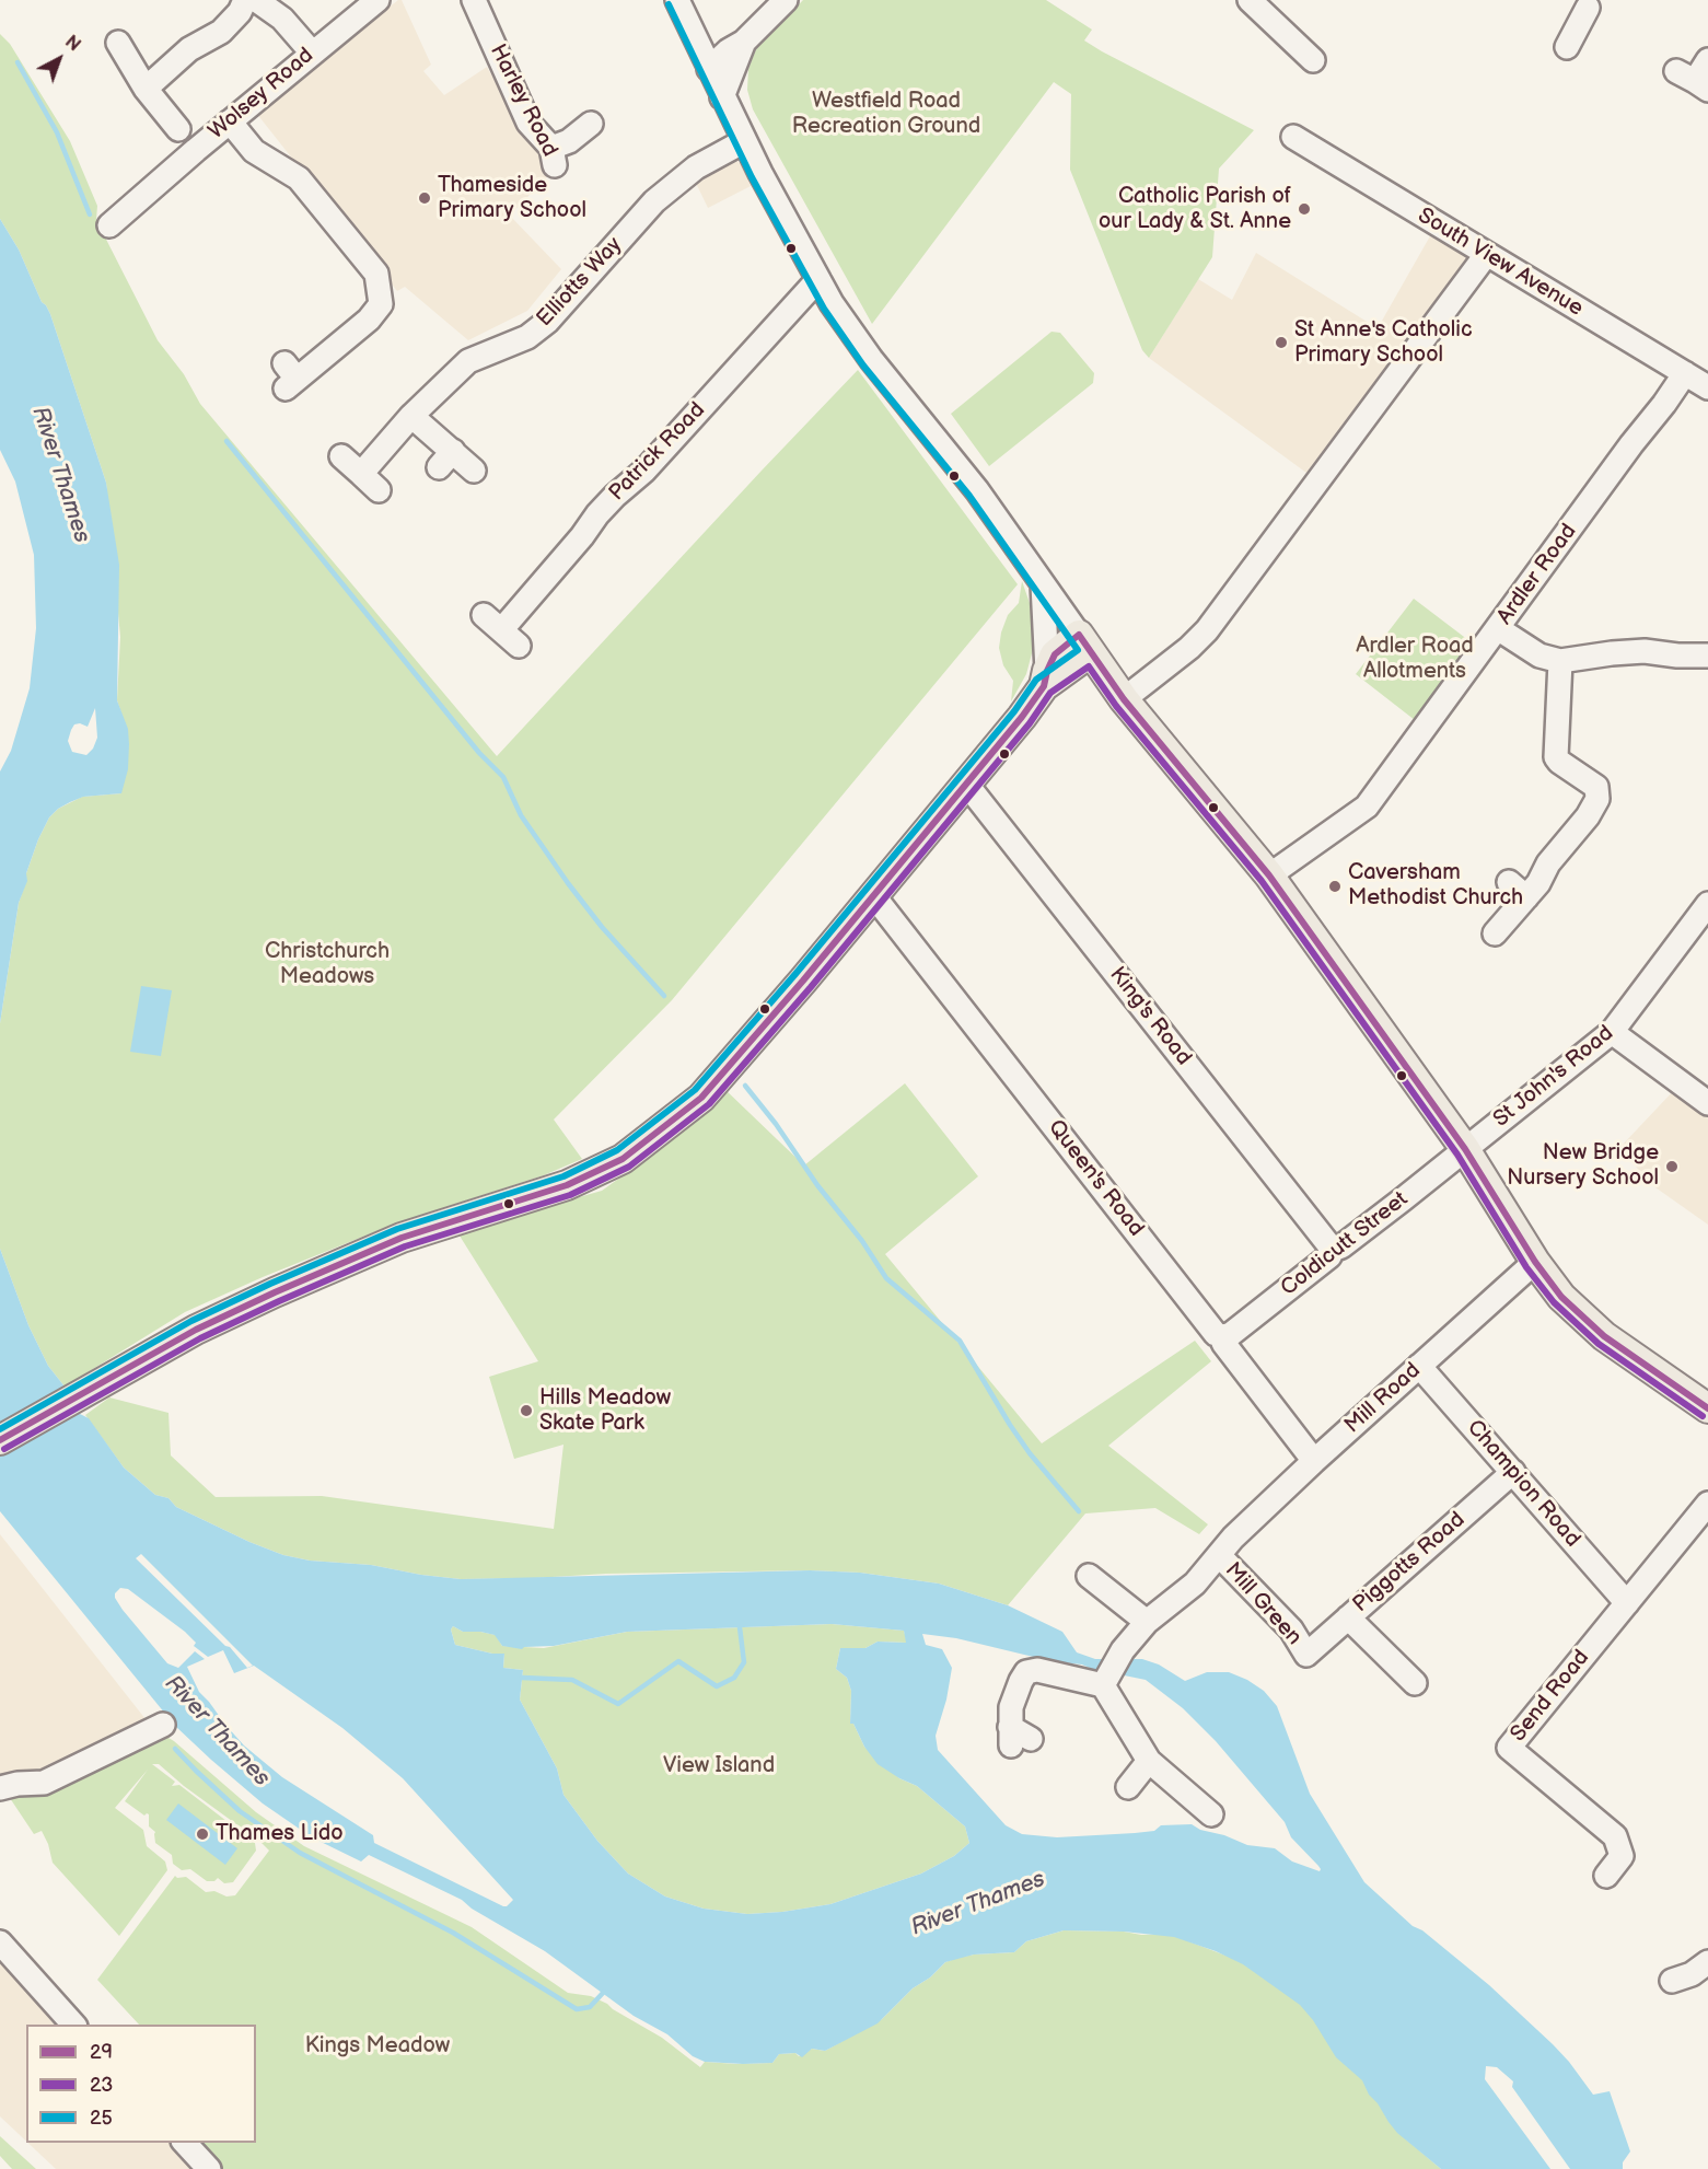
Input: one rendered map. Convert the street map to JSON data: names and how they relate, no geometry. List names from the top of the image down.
{
  "streets": {
    "street": [
      "Wolsey Road",
      "Harley Road",
      "South View Avenue",
      "Elliotts Way",
      "Patrick Road",
      "Ardler Road",
      "King's Road",
      "St John's Road",
      "Queen's Road",
      "Coldicutt Street",
      "Mill Road",
      "Champion Road",
      "Piggotts Road",
      "Mill Green",
      "Send Road"
    ]
  },
  "crossings": [
    ["South View Avenue", "Ardler Road"],
    ["King's Road", "Coldicutt Street"],
    ["St John's Road", "Coldicutt Street"],
    ["Queen's Road", "Coldicutt Street"],
    ["Queen's Road", "Mill Road"],
    ["Mill Road", "Champion Road"],
    ["Mill Road", "Mill Green"],
    ["Champion Road", "Piggotts Road"],
    ["Champion Road", "Send Road"],
    ["Piggotts Road", "Mill Green"]
  ],
  "water": ["River Thames"],
  "parks": [
    "Westfield Road Recreation Ground",
    "Ardler Road Allotments",
    "Christchurch Meadows",
    "View Island",
    "Kings Meadow"
  ],
  "places": [
    "Thameside Primary School",
    "Catholic Parish of our Lady & St. Anne",
    "St Anne's Catholic Primary School",
    "Caversham Methodist Church",
    "New Bridge Nursery School",
    "Hills Meadow Skate Park",
    "Thames Lido"
  ],
  "lines": ["transit line 25", "transit line 29", "transit line 23"],
  "legend": ["29", "23", "25"],
  "north": "top right"
}
